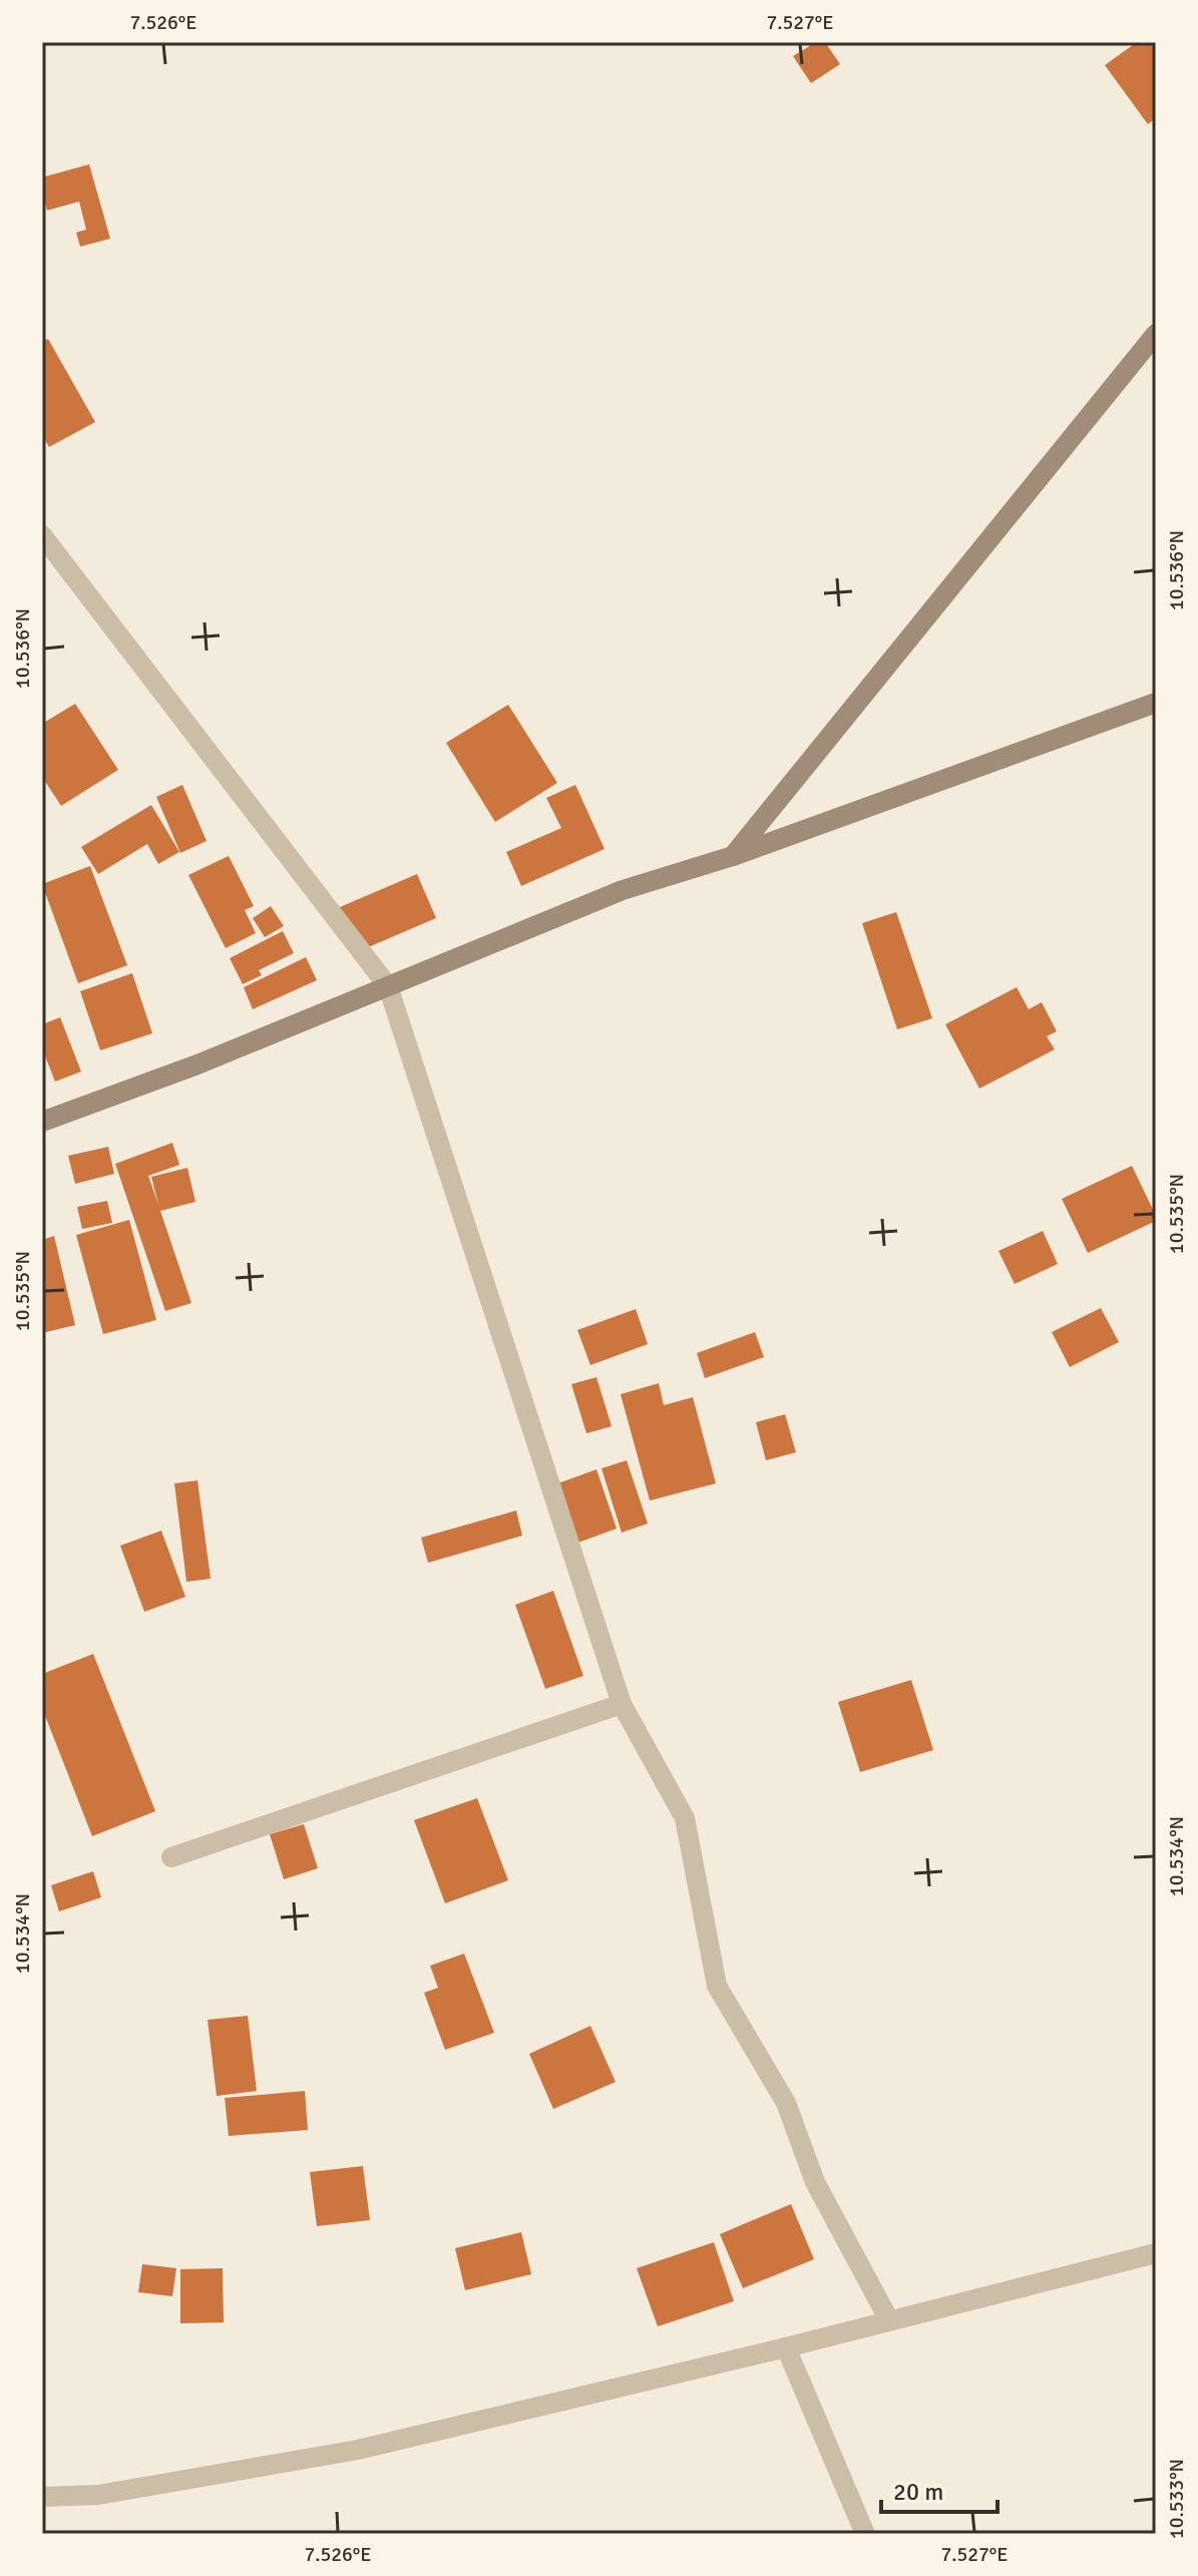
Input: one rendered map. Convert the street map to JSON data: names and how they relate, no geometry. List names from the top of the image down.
{
  "scale_bar": "20 m",
  "coordinates": [
    "7.526°E",
    "7.527°E",
    "10.536°N",
    "10.535°N",
    "10.534°N",
    "10.533°N"
  ]
}
